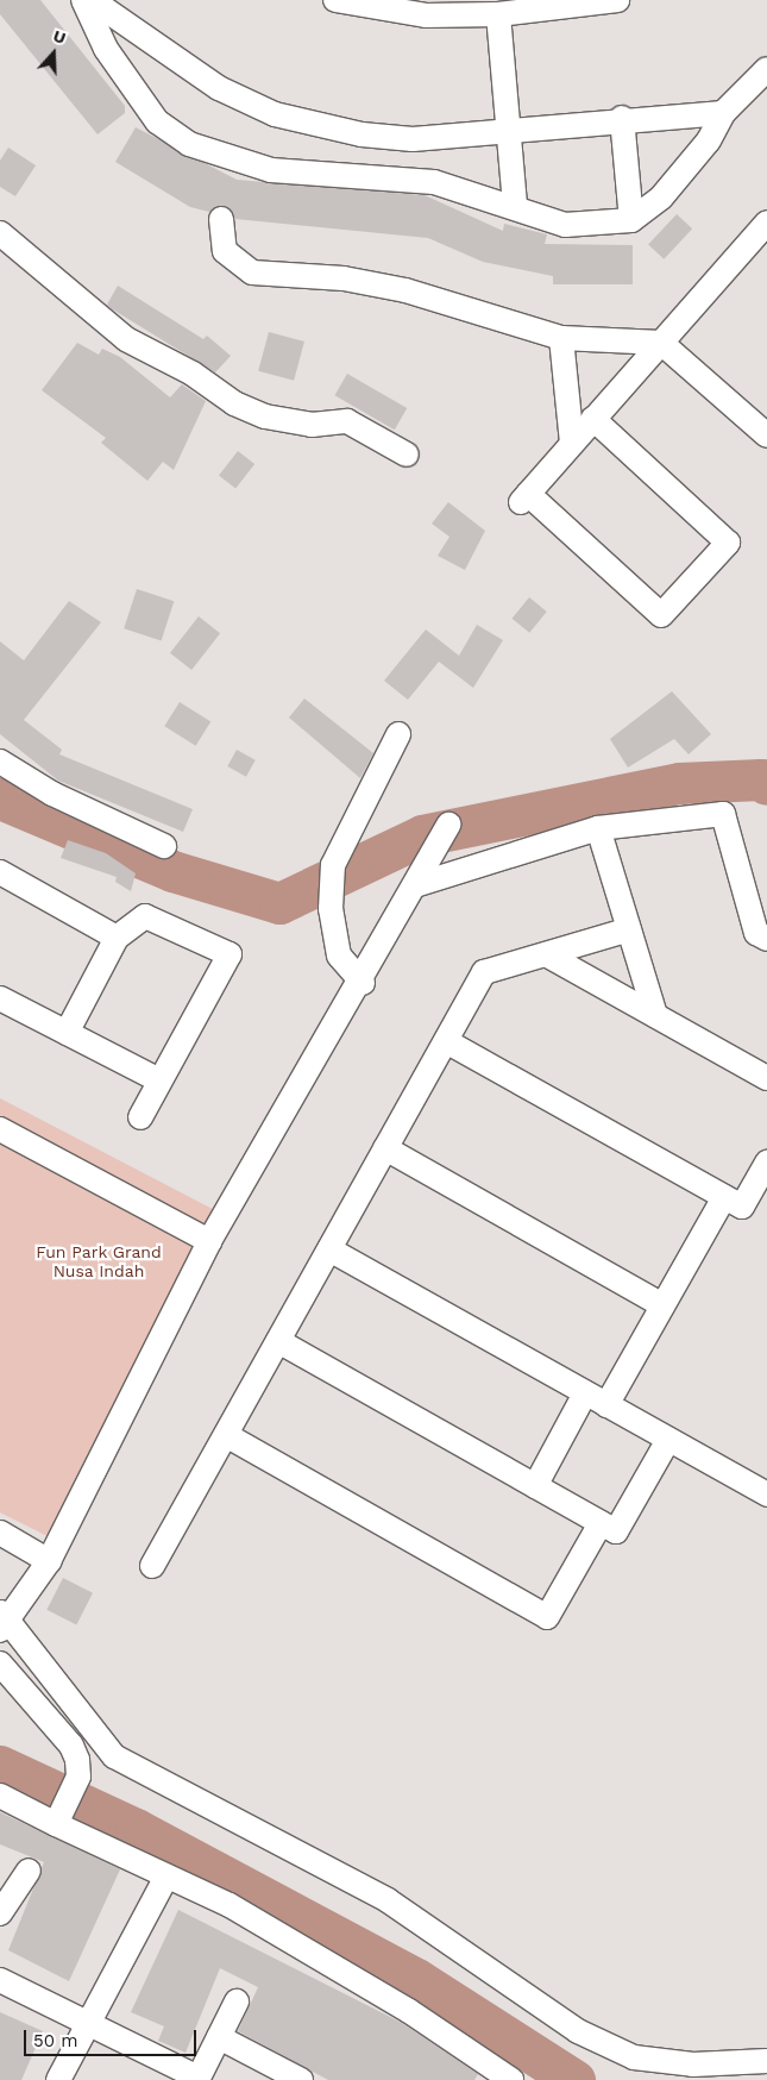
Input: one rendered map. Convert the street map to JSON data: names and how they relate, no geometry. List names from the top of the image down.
{
  "parks": ["Fun Park Grand Nusa Indah"],
  "scale_bar": "50 m",
  "north": "top"
}
